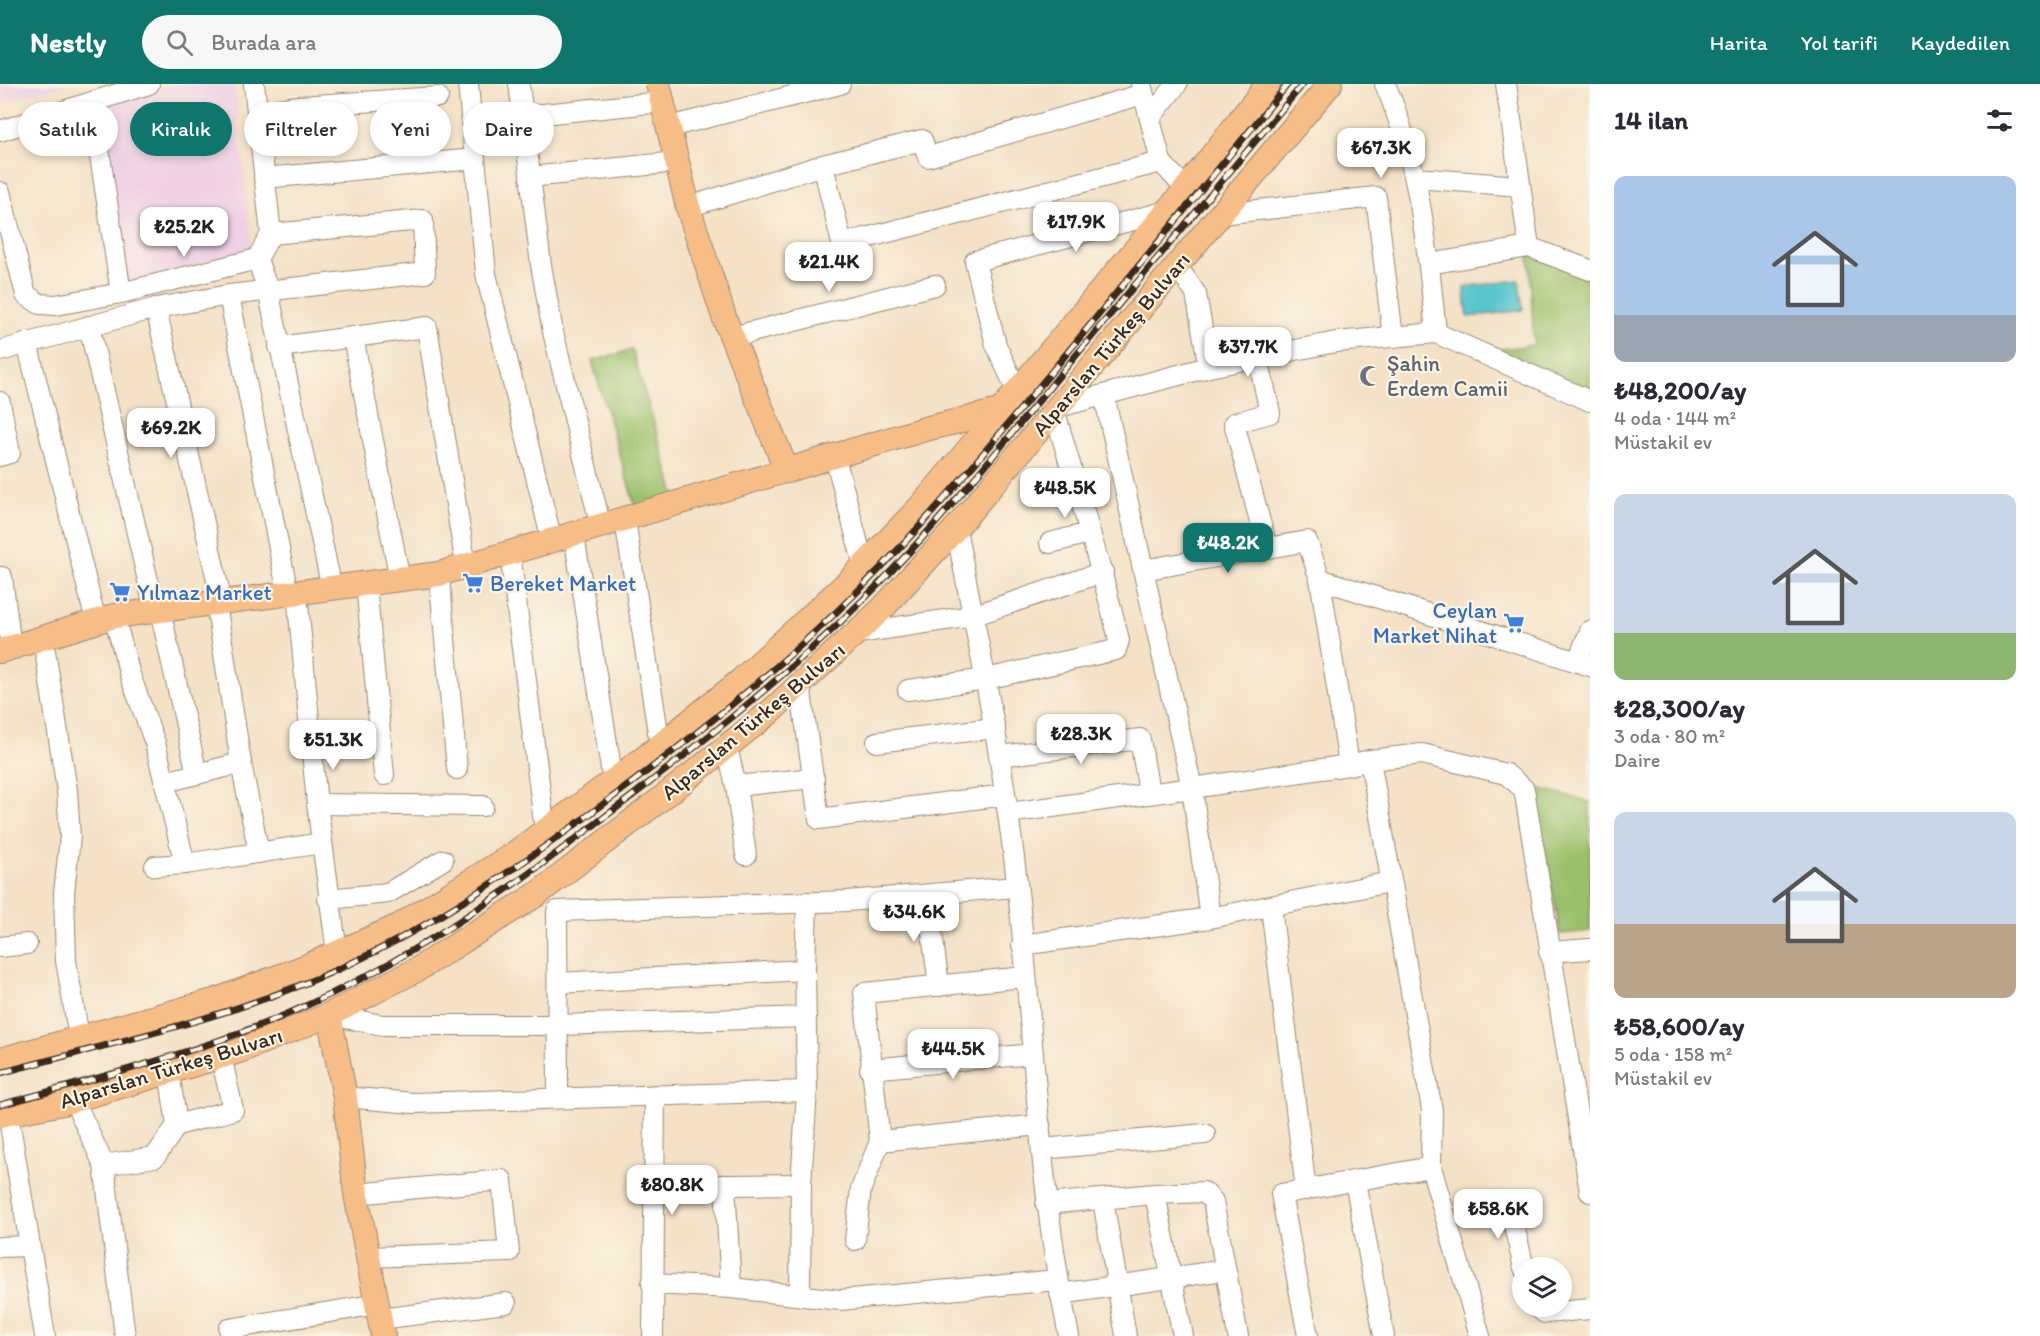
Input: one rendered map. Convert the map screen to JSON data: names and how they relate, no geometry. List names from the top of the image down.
{
  "streets": {
    "main road": ["Alparslan Türkeş Bulvarı"]
  },
  "places": {
    "mosque": ["Şahin Erdem Camii"],
    "supermarket": ["Bereket Market", "Yılmaz Market", "Ceylan Market Nihat"]
  },
  "page": {
    "header": "Nestly",
    "search": "Burada ara",
    "nav": ["Harita", "Yol tarifi", "Kaydedilen"],
    "heading": "14 ilan",
    "chip": [
      "Satılık",
      "Kiralık",
      "Filtreler",
      "Yeni",
      "Daire"
    ],
    "price": [
      "₺67.3K",
      "₺17.9K",
      "₺25.2K",
      "₺21.4K",
      "₺37.7K",
      "₺69.2K",
      "₺48.5K",
      "₺48.2K",
      "₺28.3K",
      "₺51.3K",
      "₺34.6K",
      "₺44.5K",
      "₺80.8K",
      "₺58.6K"
    ],
    "list": [
      {
        "name": "₺48,200/ay",
        "note": "4 oda · 144 m² · Müstakil ev"
      },
      {
        "name": "₺28,300/ay",
        "note": "3 oda · 80 m² · Daire"
      },
      {
        "name": "₺58,600/ay",
        "note": "5 oda · 158 m² · Müstakil ev"
      }
    ]
  }
}
